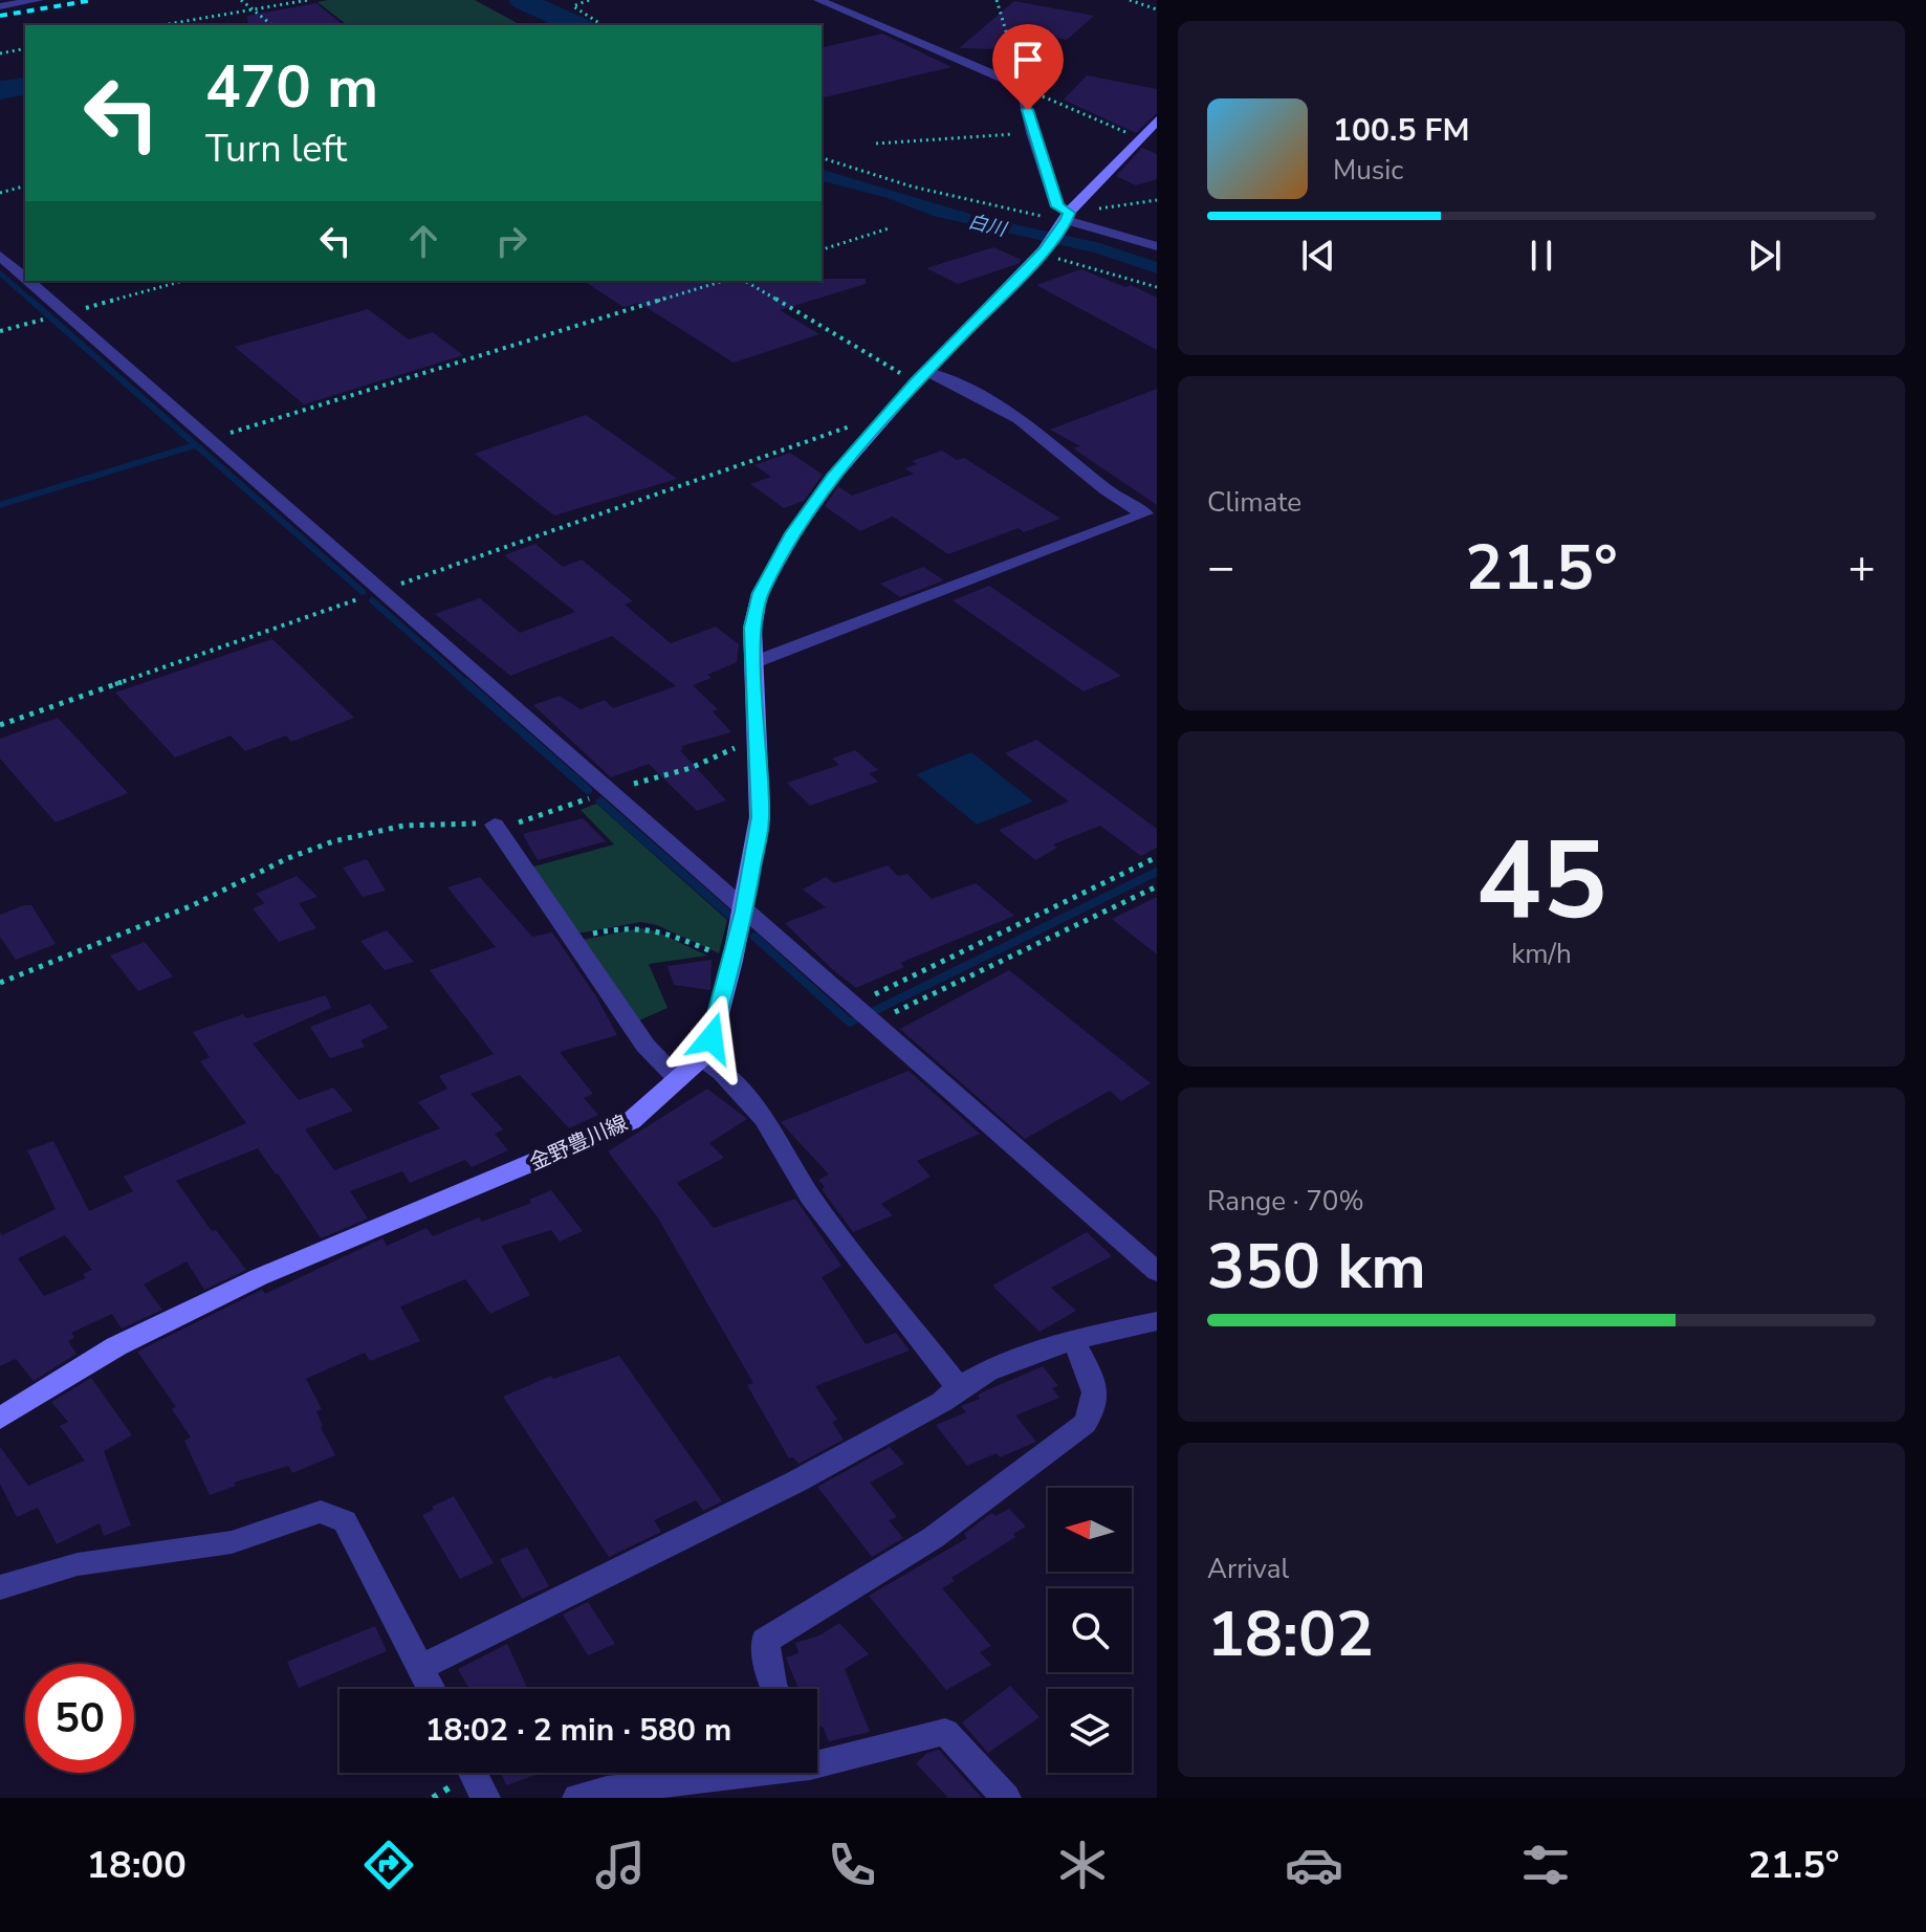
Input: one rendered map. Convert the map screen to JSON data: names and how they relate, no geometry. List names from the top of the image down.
{
  "streets": {
    "main road": ["金野豊川線"]
  },
  "water": ["白川"],
  "north": "left",
  "page": {
    "turn": ["470 m", "Turn left"],
    "song": ["100.5 FM", "Music"],
    "tile": [
      "Climate",
      ["45", "km/h"],
      ["Range · 70%", "350 km"],
      ["Arrival", "18:02"]
    ],
    "heat": ["−", "21.5°", "+"],
    "limit": "50",
    "trip": "18:02 · 2 min · 580 m",
    "tabs": ["18:00", "21.5°"]
  }
}
